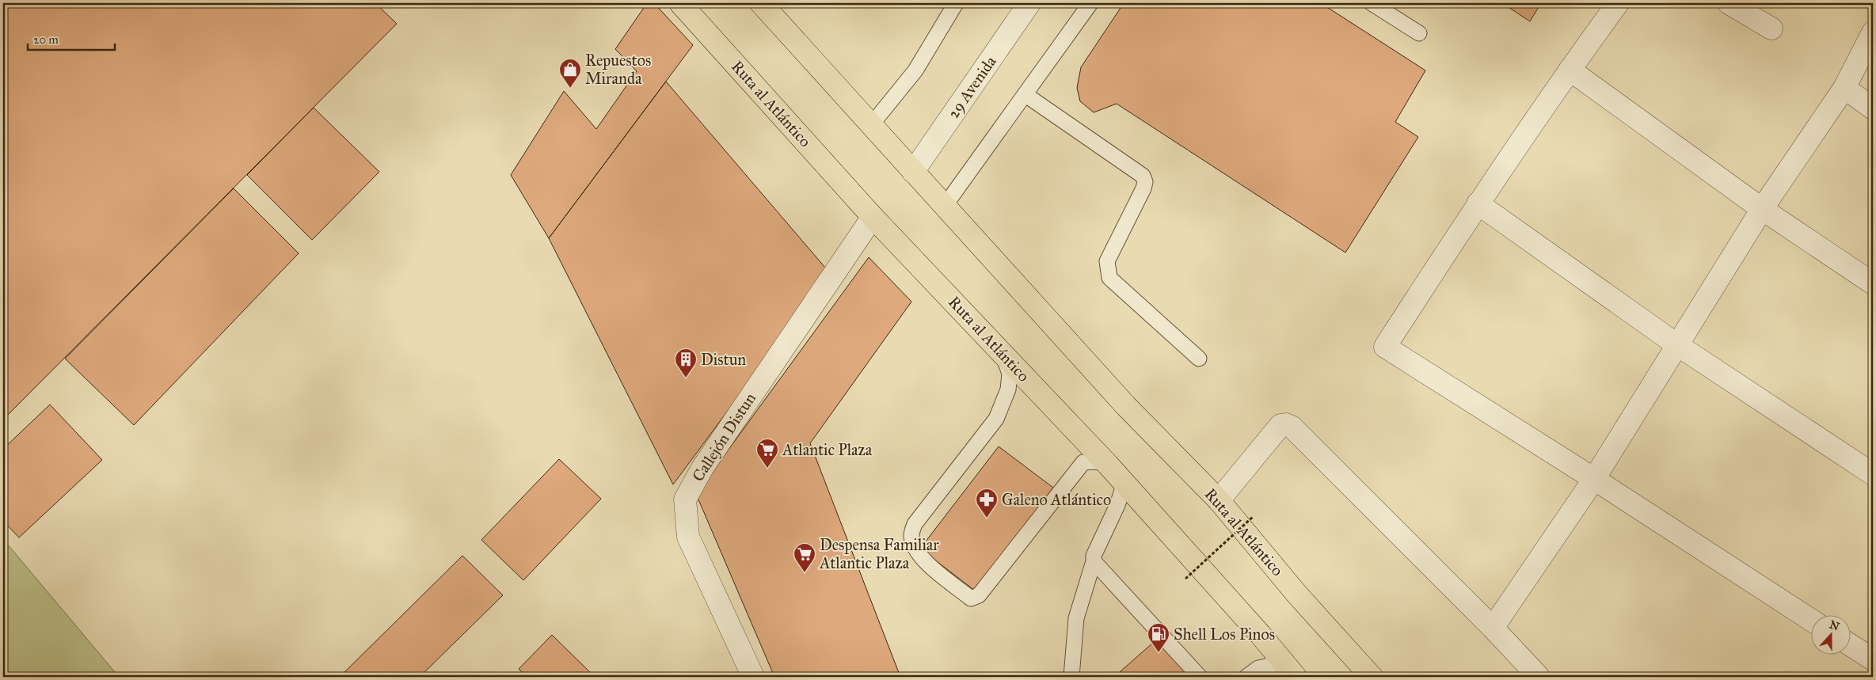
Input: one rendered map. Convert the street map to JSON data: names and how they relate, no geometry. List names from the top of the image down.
{
  "streets": {
    "highway": ["Ruta al Atlántico"],
    "street": ["29 Avenida", "Callejón Distun"]
  },
  "crossings": [
    ["29 Avenida", "Ruta al Atlántico"],
    ["Ruta al Atlántico", "Callejón Distun"]
  ],
  "places": {
    "shop": ["Repuestos Miranda"],
    "building": ["Distun"],
    "supermarket": ["Atlantic Plaza", "Despensa Familiar Atlantic Plaza"],
    "pharmacy": ["Galeno Atlántico"],
    "fuel station": ["Shell Los Pinos"]
  },
  "scale_bar": "20 m",
  "north": "top"
}
